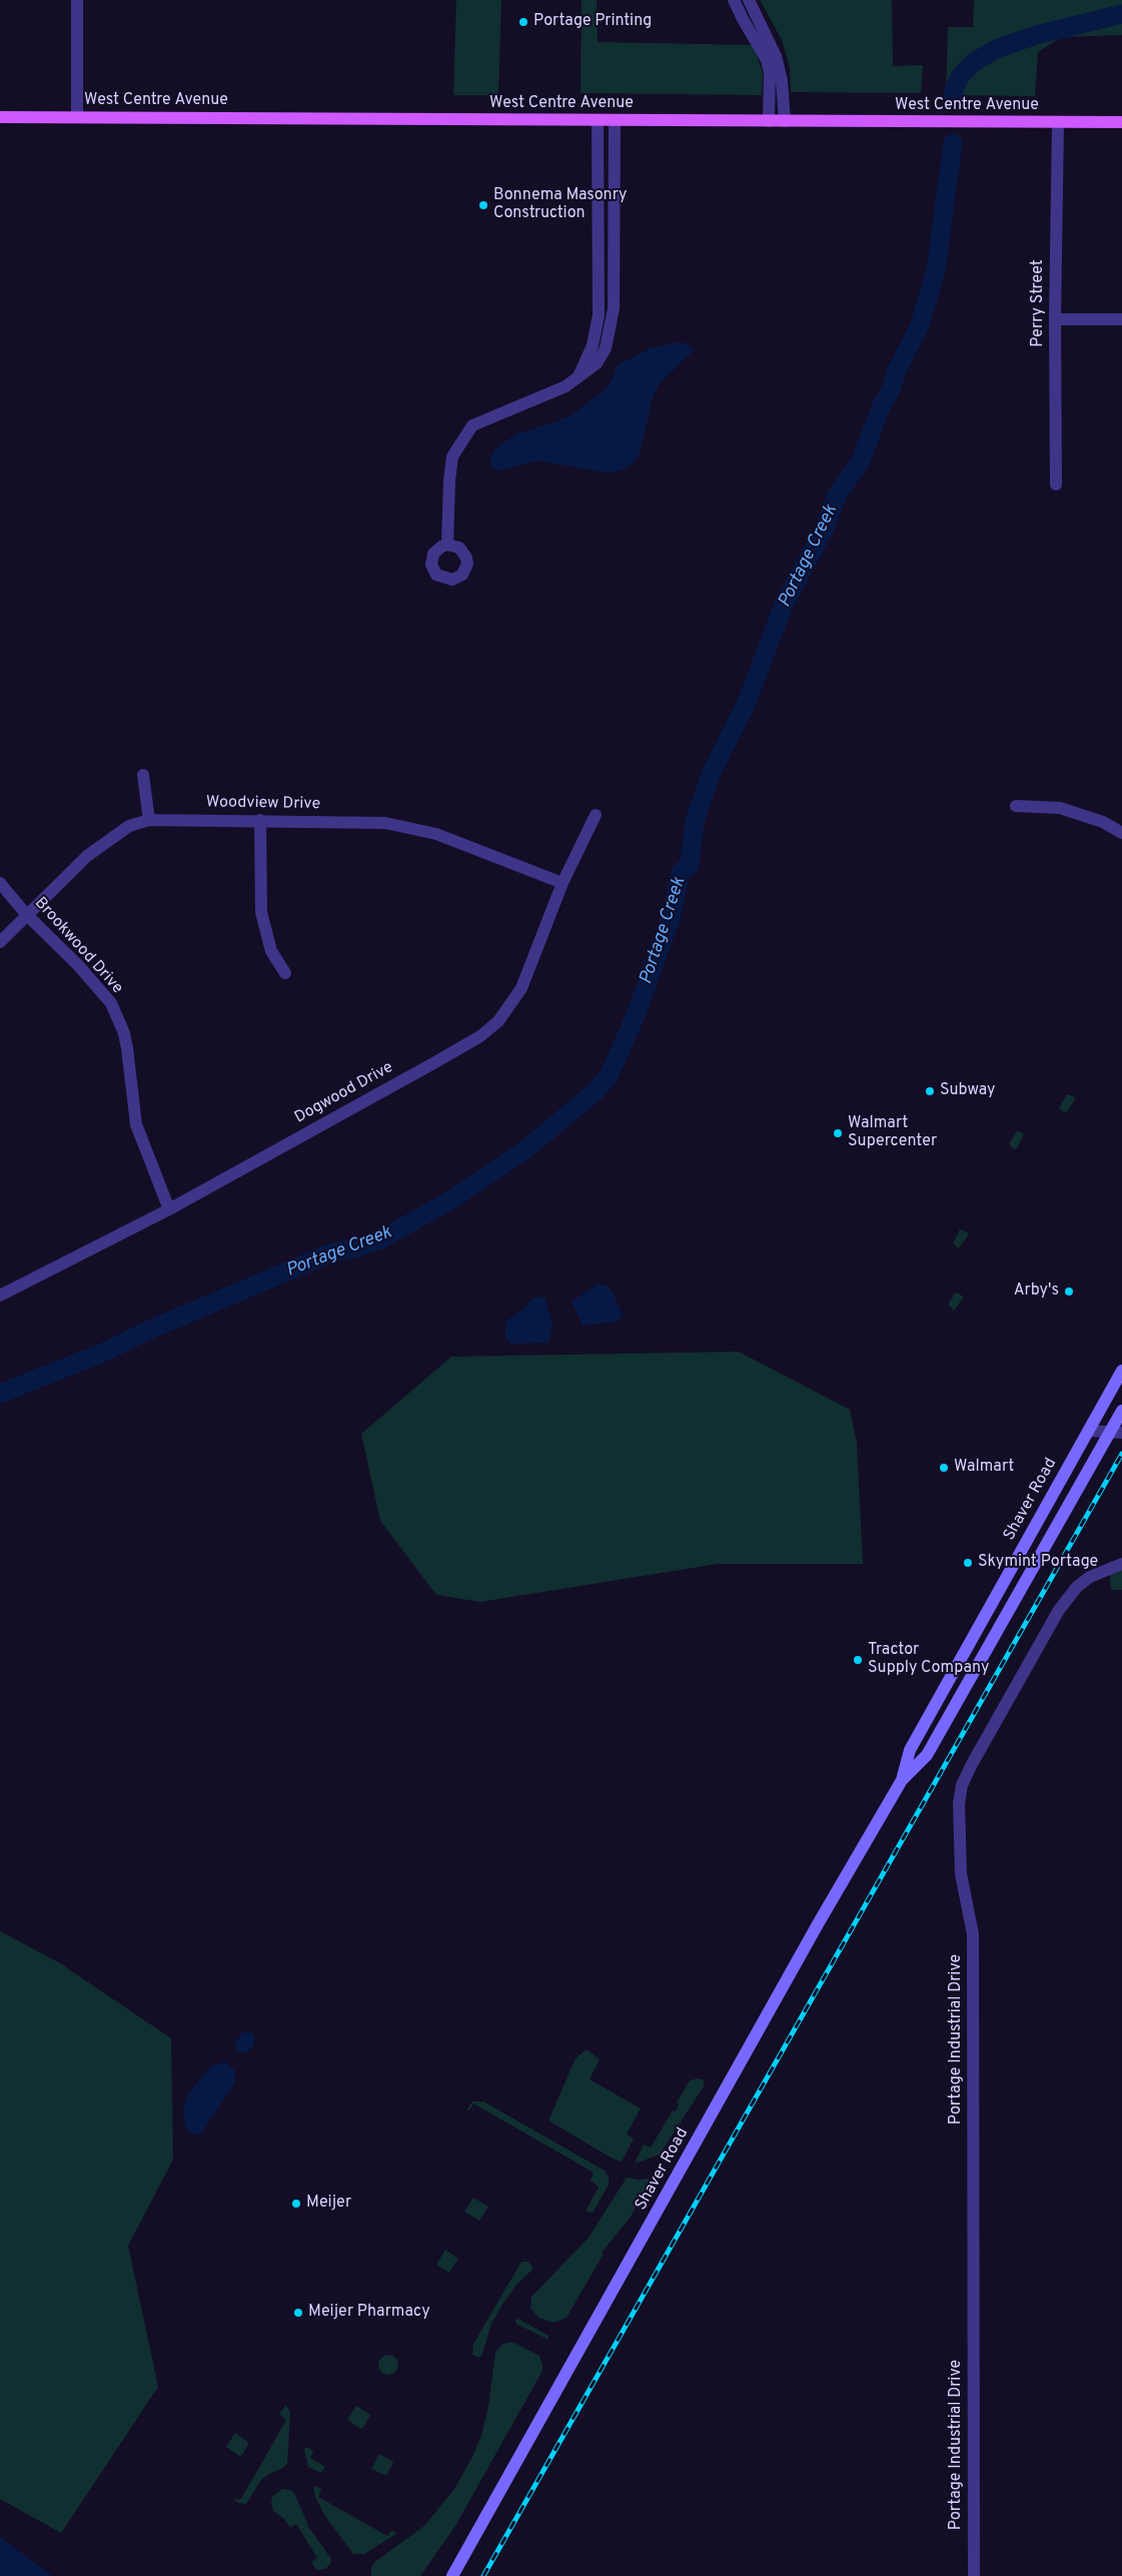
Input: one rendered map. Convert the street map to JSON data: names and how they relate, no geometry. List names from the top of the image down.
{
  "streets": {
    "main road": ["West Centre Avenue", "Shaver Road"],
    "street": [
      "Perry Street",
      "Woodview Drive",
      "Brookwood Drive",
      "Dogwood Drive",
      "Portage Industrial Drive"
    ]
  },
  "crossings": [
    ["West Centre Avenue", "Perry Street"],
    ["Woodview Drive", "Brookwood Drive"],
    ["Woodview Drive", "Dogwood Drive"],
    ["Brookwood Drive", "Dogwood Drive"]
  ],
  "water": ["Portage Creek"],
  "places": [
    "Portage Printing",
    "Bonnema Masonry Construction",
    "Subway",
    "Walmart Supercenter",
    "Arby's",
    "Walmart",
    "Skymint Portage",
    "Tractor Supply Company",
    "Meijer",
    "Meijer Pharmacy"
  ]
}
